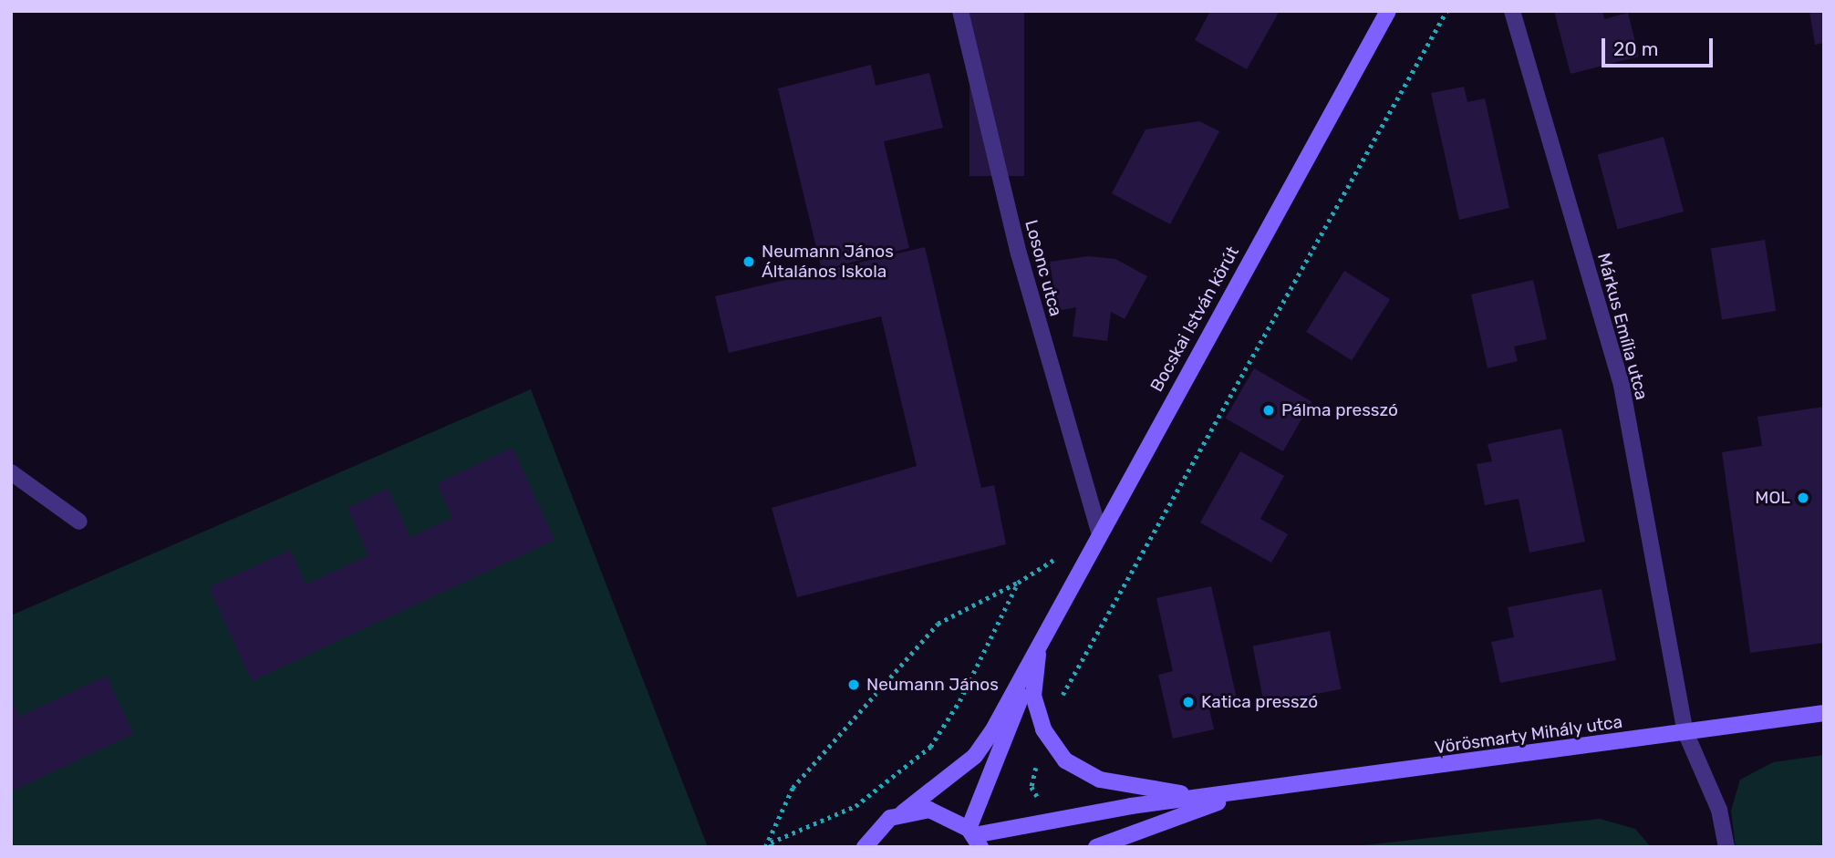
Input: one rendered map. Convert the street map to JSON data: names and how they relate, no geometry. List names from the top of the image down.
{
  "streets": {
    "street": [
      "Losonc utca",
      "Bocskai István körút",
      "Márkus Emília utca",
      "Vörösmarty Mihály utca"
    ]
  },
  "crossings": [
    ["Losonc utca", "Bocskai István körút"],
    ["Márkus Emília utca", "Vörösmarty Mihály utca"]
  ],
  "places": [
    "Neumann János Általános Iskola",
    "Pálma presszó",
    "MOL",
    "Neumann János",
    "Katica presszó"
  ],
  "scale_bar": "20 m"
}
